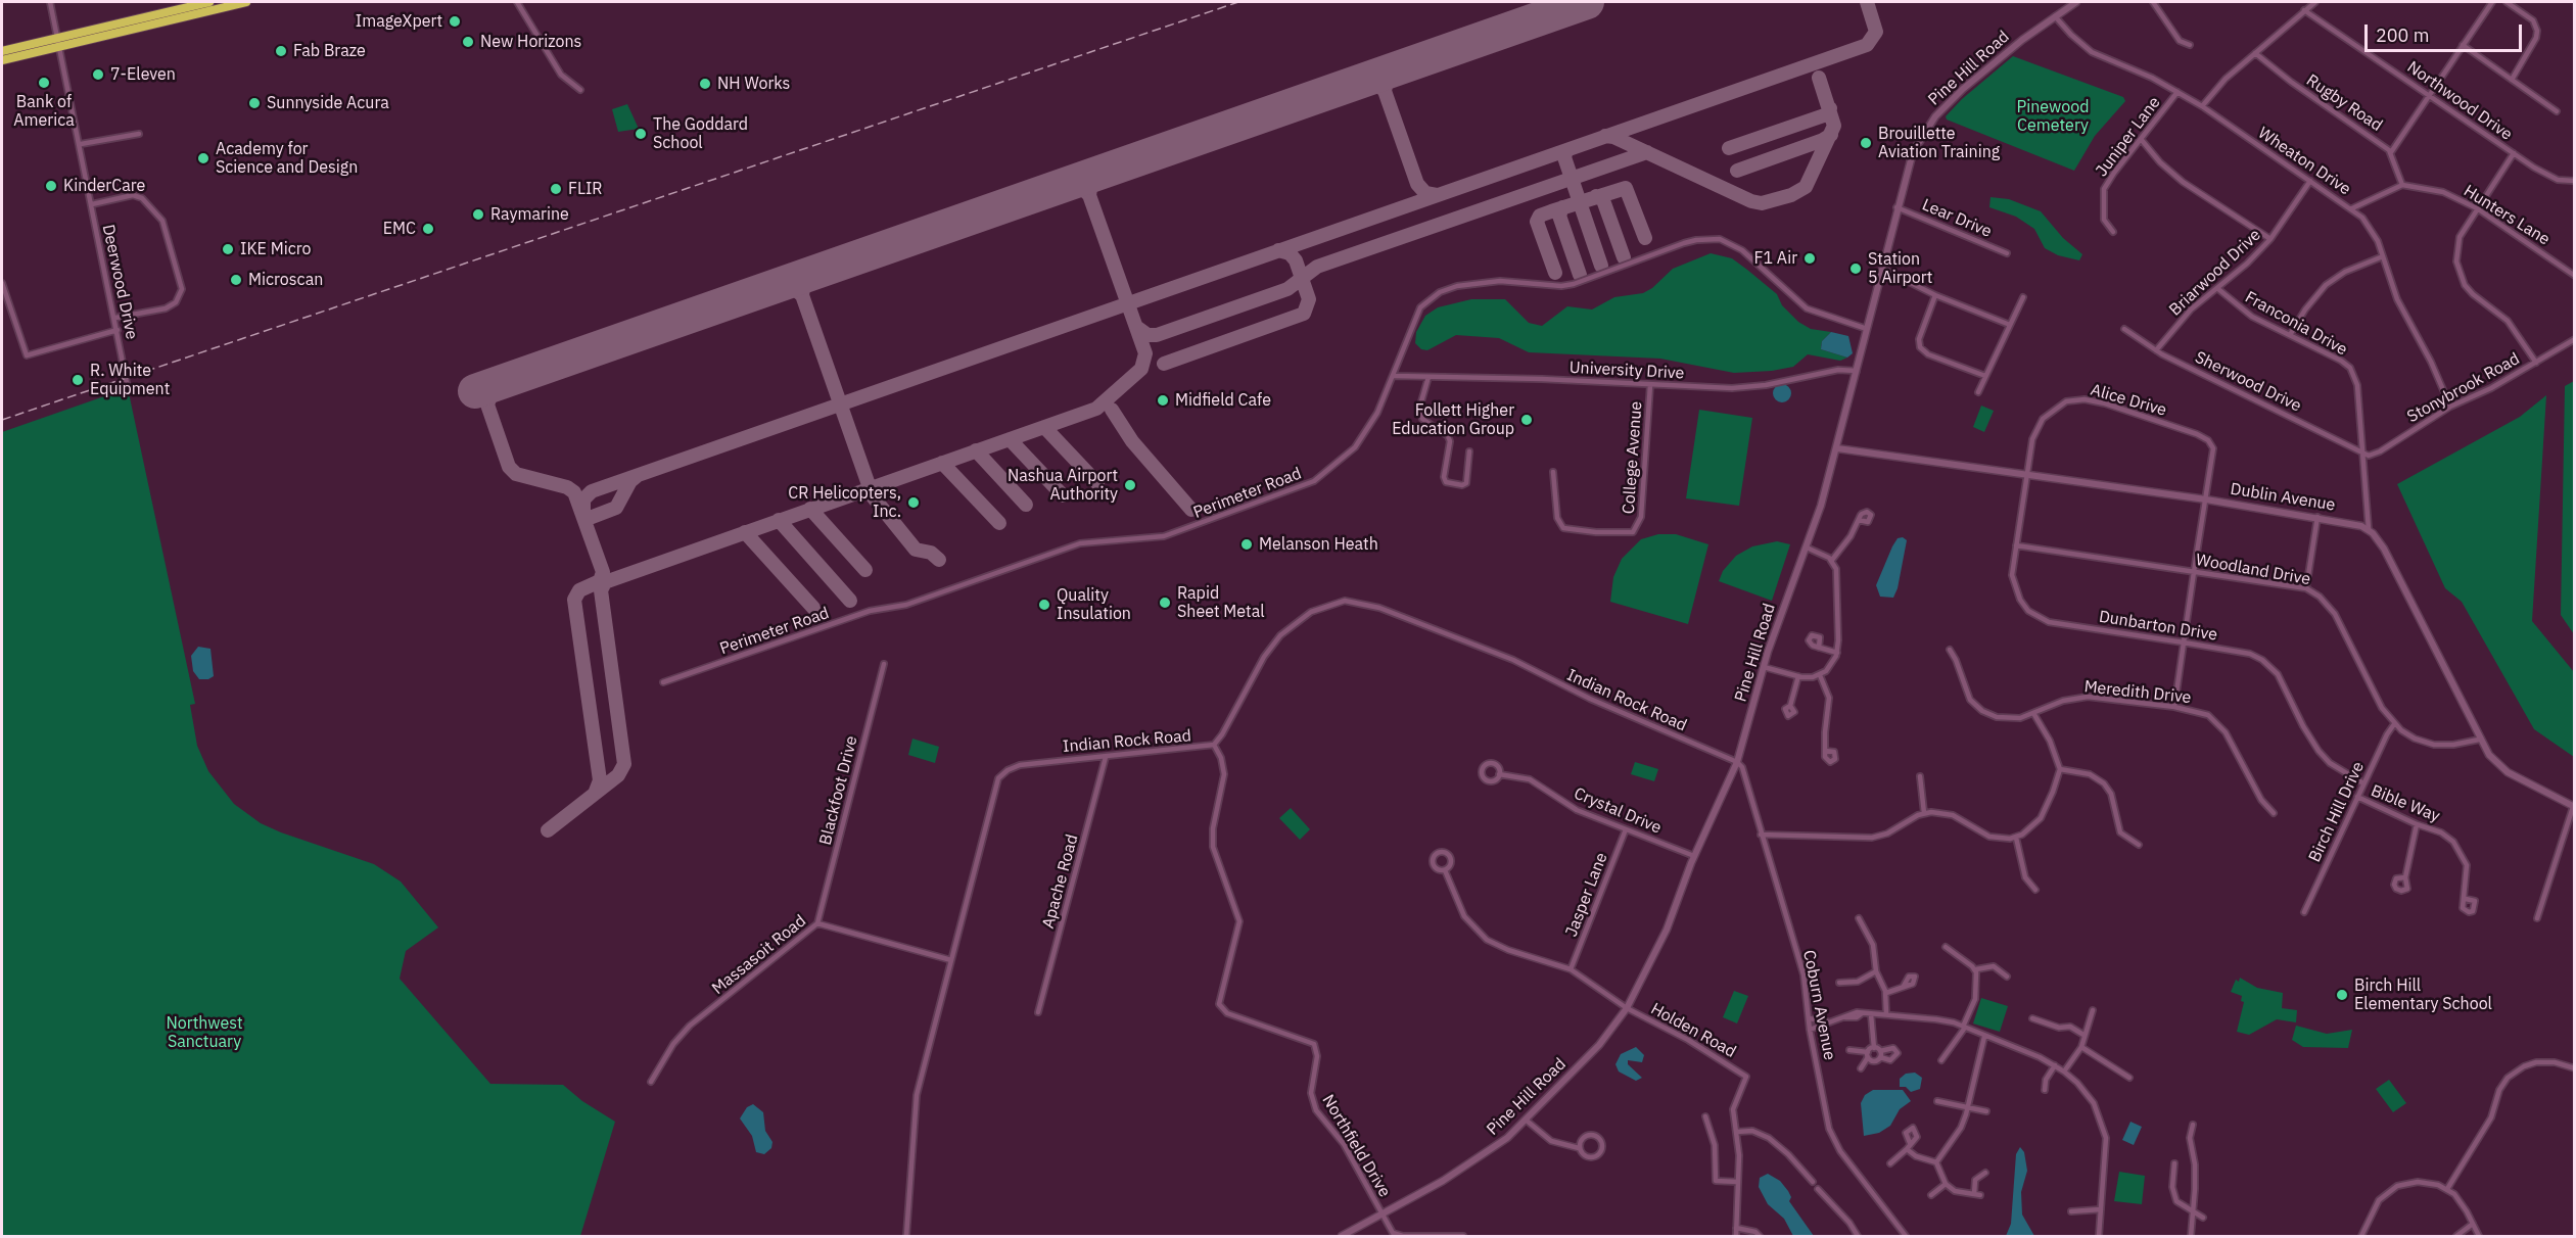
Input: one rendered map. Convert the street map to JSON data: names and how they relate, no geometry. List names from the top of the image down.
{
  "streets": {
    "street": [
      "Pine Hill Road",
      "Northwood Drive",
      "Rugby Road",
      "Juniper Lane",
      "Wheaton Drive",
      "Hunters Lane",
      "Lear Drive",
      "Briarwood Drive",
      "Deerwood Drive",
      "Franconia Drive",
      "University Drive",
      "Sherwood Drive",
      "Stonybrook Road",
      "Alice Drive",
      "College Avenue",
      "Perimeter Road",
      "Dublin Avenue",
      "Woodland Drive",
      "Dunbarton Drive",
      "Meredith Drive",
      "Indian Rock Road",
      "Blackfoot Drive",
      "Bible Way",
      "Crystal Drive",
      "Birch Hill Drive",
      "Apache Road",
      "Jasper Lane",
      "Massasoit Road",
      "Coburn Avenue",
      "Holden Road",
      "Northfield Drive"
    ]
  },
  "crossings": [
    ["Pine Hill Road", "Wheaton Drive"],
    ["Pine Hill Road", "Lear Drive"],
    ["Pine Hill Road", "University Drive"],
    ["Pine Hill Road", "Perimeter Road"],
    ["Pine Hill Road", "Dublin Avenue"],
    ["Pine Hill Road", "Indian Rock Road"],
    ["Pine Hill Road", "Crystal Drive"],
    ["Pine Hill Road", "Coburn Avenue"],
    ["Pine Hill Road", "Holden Road"],
    ["Pine Hill Road", "Northfield Drive"],
    ["Rugby Road", "Hunters Lane"],
    ["Juniper Lane", "Wheaton Drive"],
    ["Wheaton Drive", "Briarwood Drive"],
    ["Wheaton Drive", "Stonybrook Road"],
    ["Briarwood Drive", "Franconia Drive"],
    ["Briarwood Drive", "Sherwood Drive"],
    ["Franconia Drive", "Sherwood Drive"],
    ["Franconia Drive", "Stonybrook Road"],
    ["Franconia Drive", "Dublin Avenue"],
    ["University Drive", "College Avenue"],
    ["University Drive", "Perimeter Road"],
    ["Sherwood Drive", "Stonybrook Road"],
    ["Alice Drive", "Dublin Avenue"],
    ["Alice Drive", "Woodland Drive"],
    ["Alice Drive", "Dunbarton Drive"],
    ["Alice Drive", "Meredith Drive"],
    ["Dublin Avenue", "Dunbarton Drive"],
    ["Woodland Drive", "Dunbarton Drive"],
    ["Woodland Drive", "Birch Hill Drive"],
    ["Dunbarton Drive", "Birch Hill Drive"],
    ["Indian Rock Road", "Apache Road"],
    ["Indian Rock Road", "Massasoit Road"],
    ["Indian Rock Road", "Coburn Avenue"],
    ["Indian Rock Road", "Northfield Drive"],
    ["Blackfoot Drive", "Massasoit Road"],
    ["Bible Way", "Birch Hill Drive"],
    ["Crystal Drive", "Jasper Lane"],
    ["Jasper Lane", "Holden Road"]
  ],
  "parks": ["Pinewood Cemetery", "Northwest Sanctuary"],
  "places": [
    "ImageXpert",
    "New Horizons",
    "Fab Braze",
    "7-Eleven",
    "Bank of America",
    "NH Works",
    "Sunnyside Acura",
    "The Goddard School",
    "Brouillette Aviation Training",
    "Academy for Science and Design",
    "KinderCare",
    "FLIR",
    "Raymarine",
    "EMC",
    "IKE Micro",
    "F1 Air",
    "Station 5 Airport",
    "Microscan",
    "R. White Equipment",
    "Midfield Cafe",
    "Follett Higher Education Group",
    "Nashua Airport Authority",
    "CR Helicopters, Inc.",
    "Melanson Heath",
    "Rapid Sheet Metal",
    "Quality Insulation",
    "Birch Hill Elementary School"
  ],
  "scale_bar": "200 m"
}
